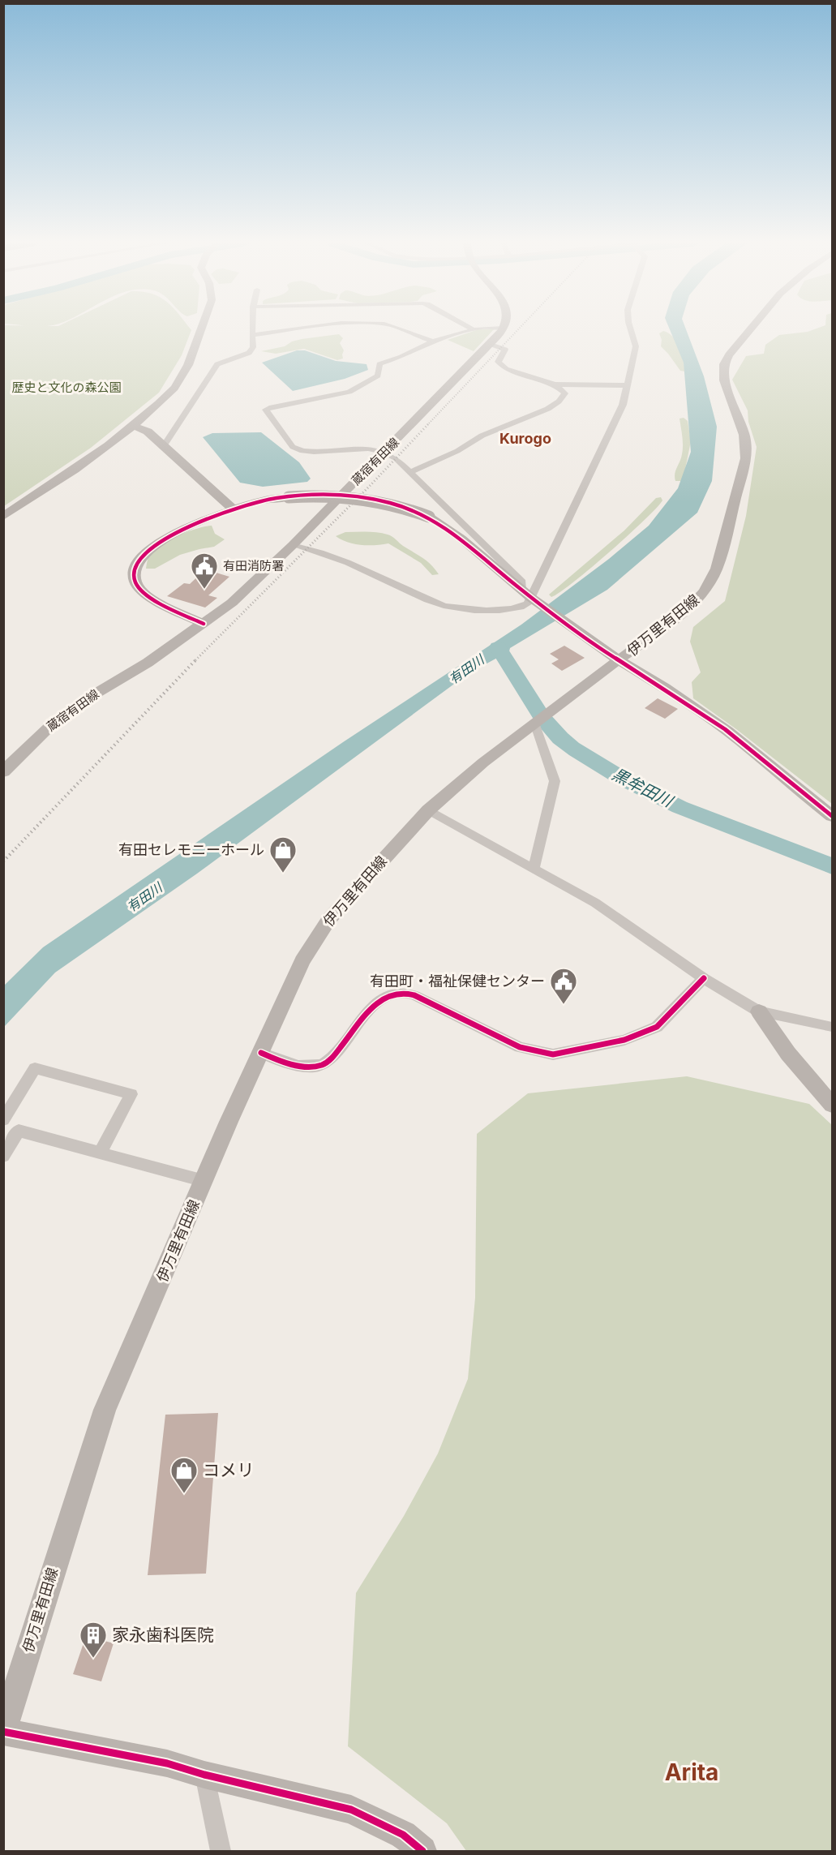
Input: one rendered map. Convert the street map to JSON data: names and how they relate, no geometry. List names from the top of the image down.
{
  "streets": {
    "main road": ["蔵宿有田線", "伊万里有田線"]
  },
  "districts": ["Kurogo", "Arita"],
  "water": ["有田川", "黒牟田川"],
  "parks": ["歴史と文化の森公園"],
  "places": {
    "public building": ["有田消防署", "有田町・福祉保健センター"],
    "shop": ["有田セレモニーホール", "コメリ"],
    "building": ["家永歯科医院"]
  }
}
